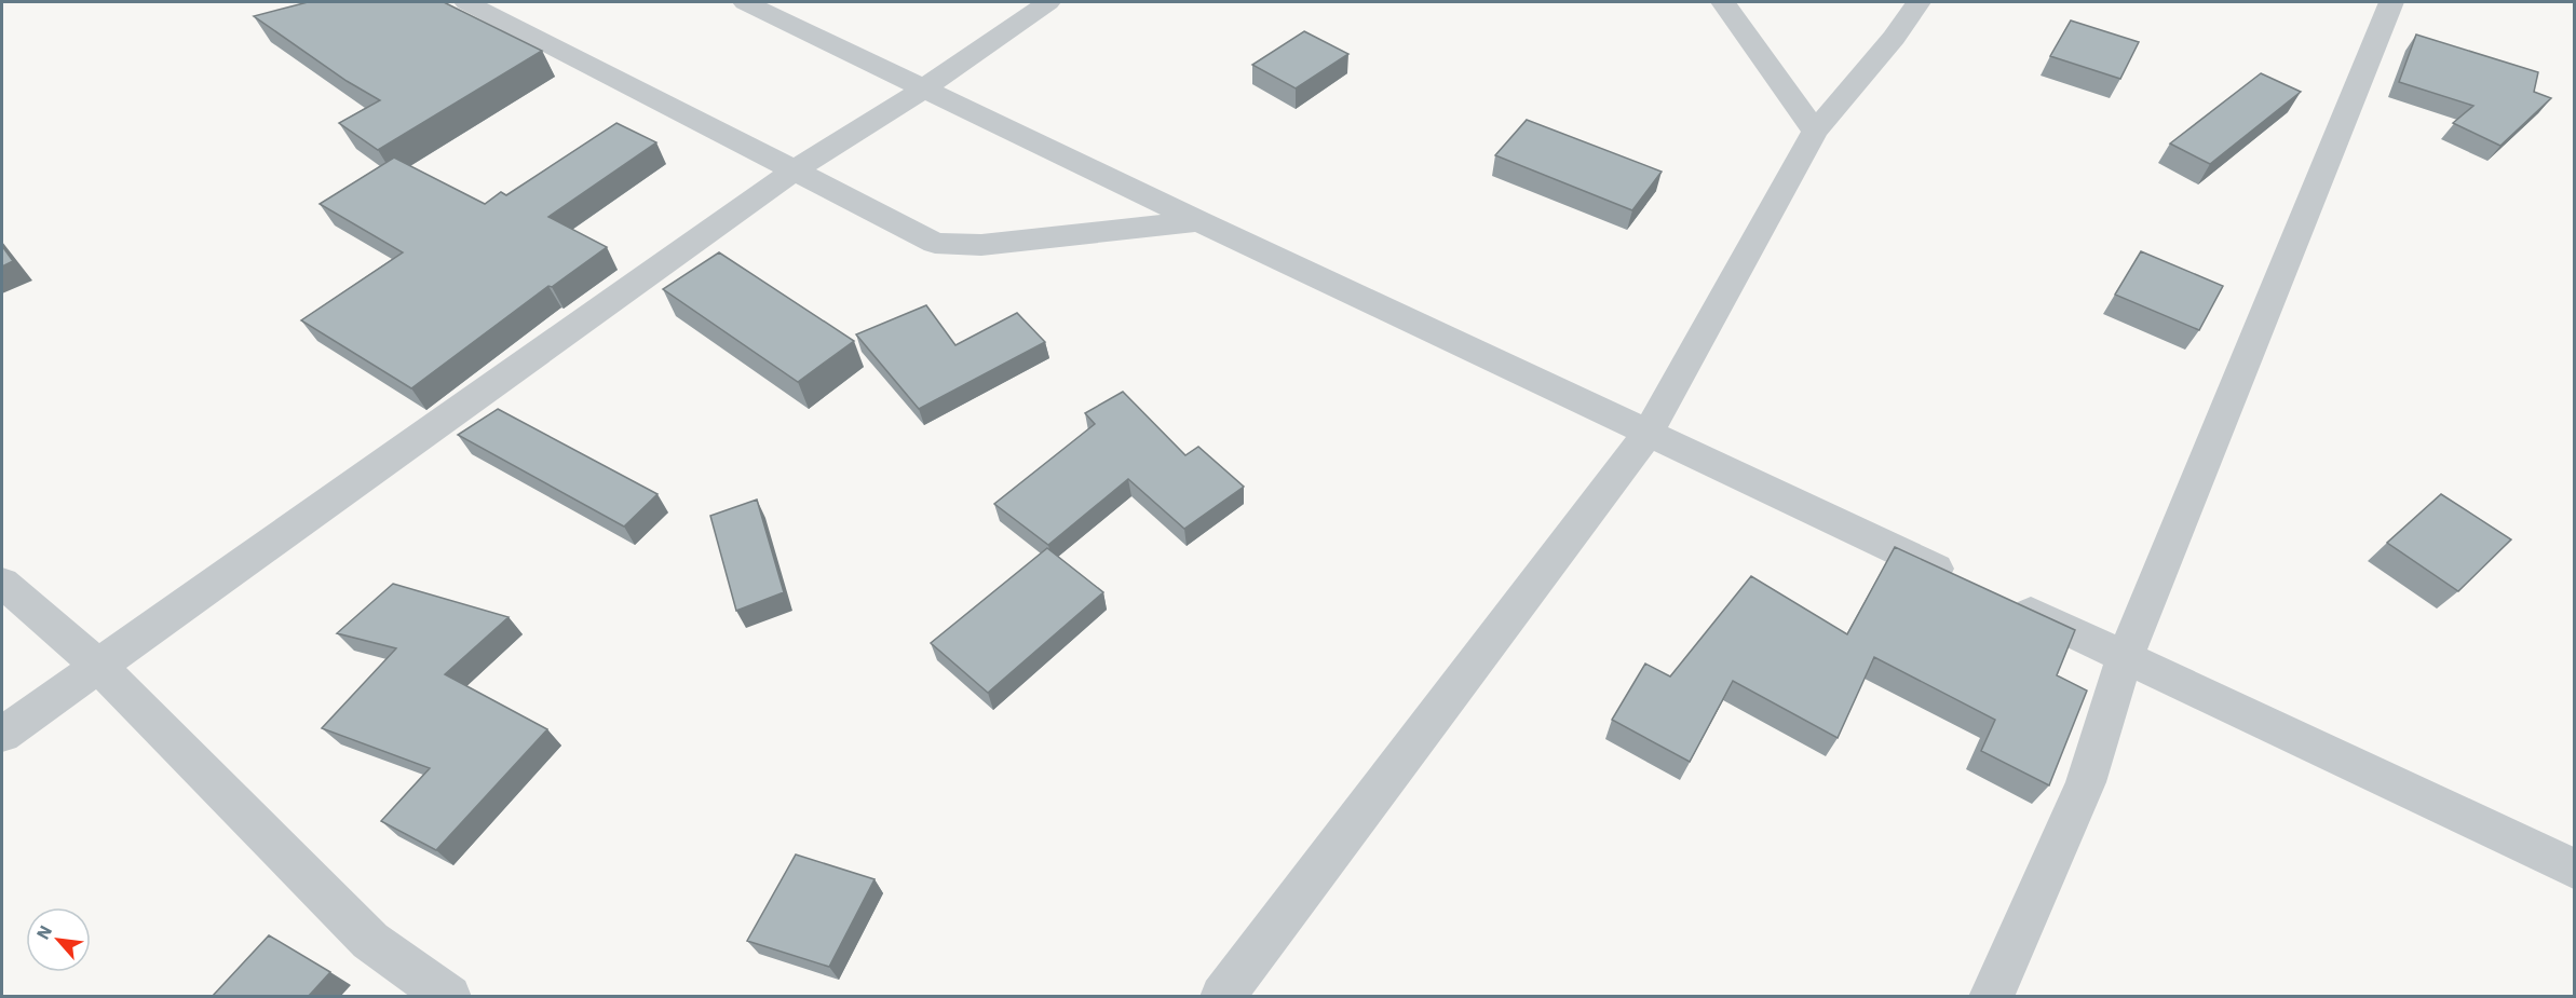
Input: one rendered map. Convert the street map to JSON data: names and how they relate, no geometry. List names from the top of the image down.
{
  "north": "top left"
}
